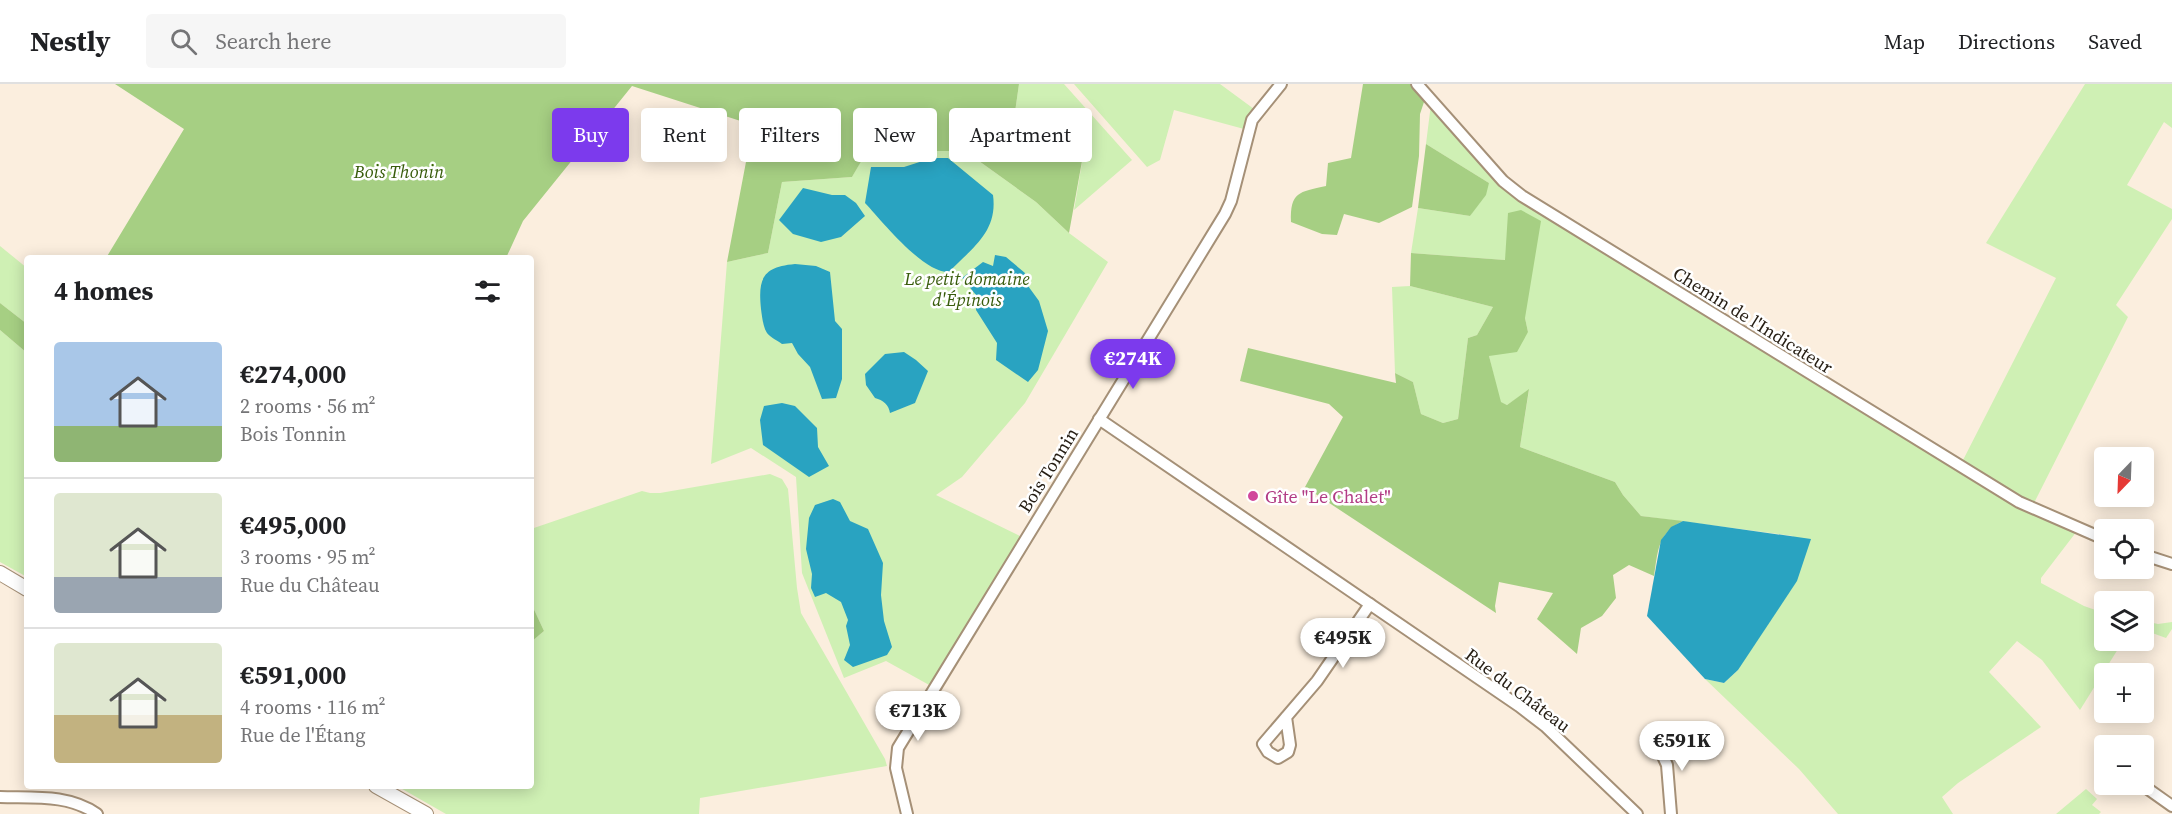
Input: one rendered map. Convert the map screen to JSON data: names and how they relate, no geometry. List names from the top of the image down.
{
  "streets": {
    "street": ["Chemin de l'Indicateur", "Bois Tonnin", "Rue du Château"]
  },
  "crossings": [
    ["Bois Tonnin", "Rue du Château"]
  ],
  "parks": ["Bois Thonin", "Le petit domaine d'Épinois"],
  "places": ["Gîte \"Le Chalet\""],
  "north": "bottom left",
  "page": {
    "header": "Nestly",
    "search": "Search here",
    "nav": ["Map", "Directions", "Saved"],
    "chip": [
      "Buy",
      "Rent",
      "Filters",
      "New",
      "Apartment"
    ],
    "heading": "4 homes",
    "list": [
      {
        "name": "€274,000",
        "note": "2 rooms · 56 m² · Bois Tonnin"
      },
      {
        "name": "€495,000",
        "note": "3 rooms · 95 m² · Rue du Château"
      },
      {
        "name": "€591,000",
        "note": "4 rooms · 116 m² · Rue de l'Étang"
      }
    ],
    "price": [
      "€274K",
      "€495K",
      "€713K",
      "€591K"
    ],
    "map_buttons": ["+", "−"]
  }
}
